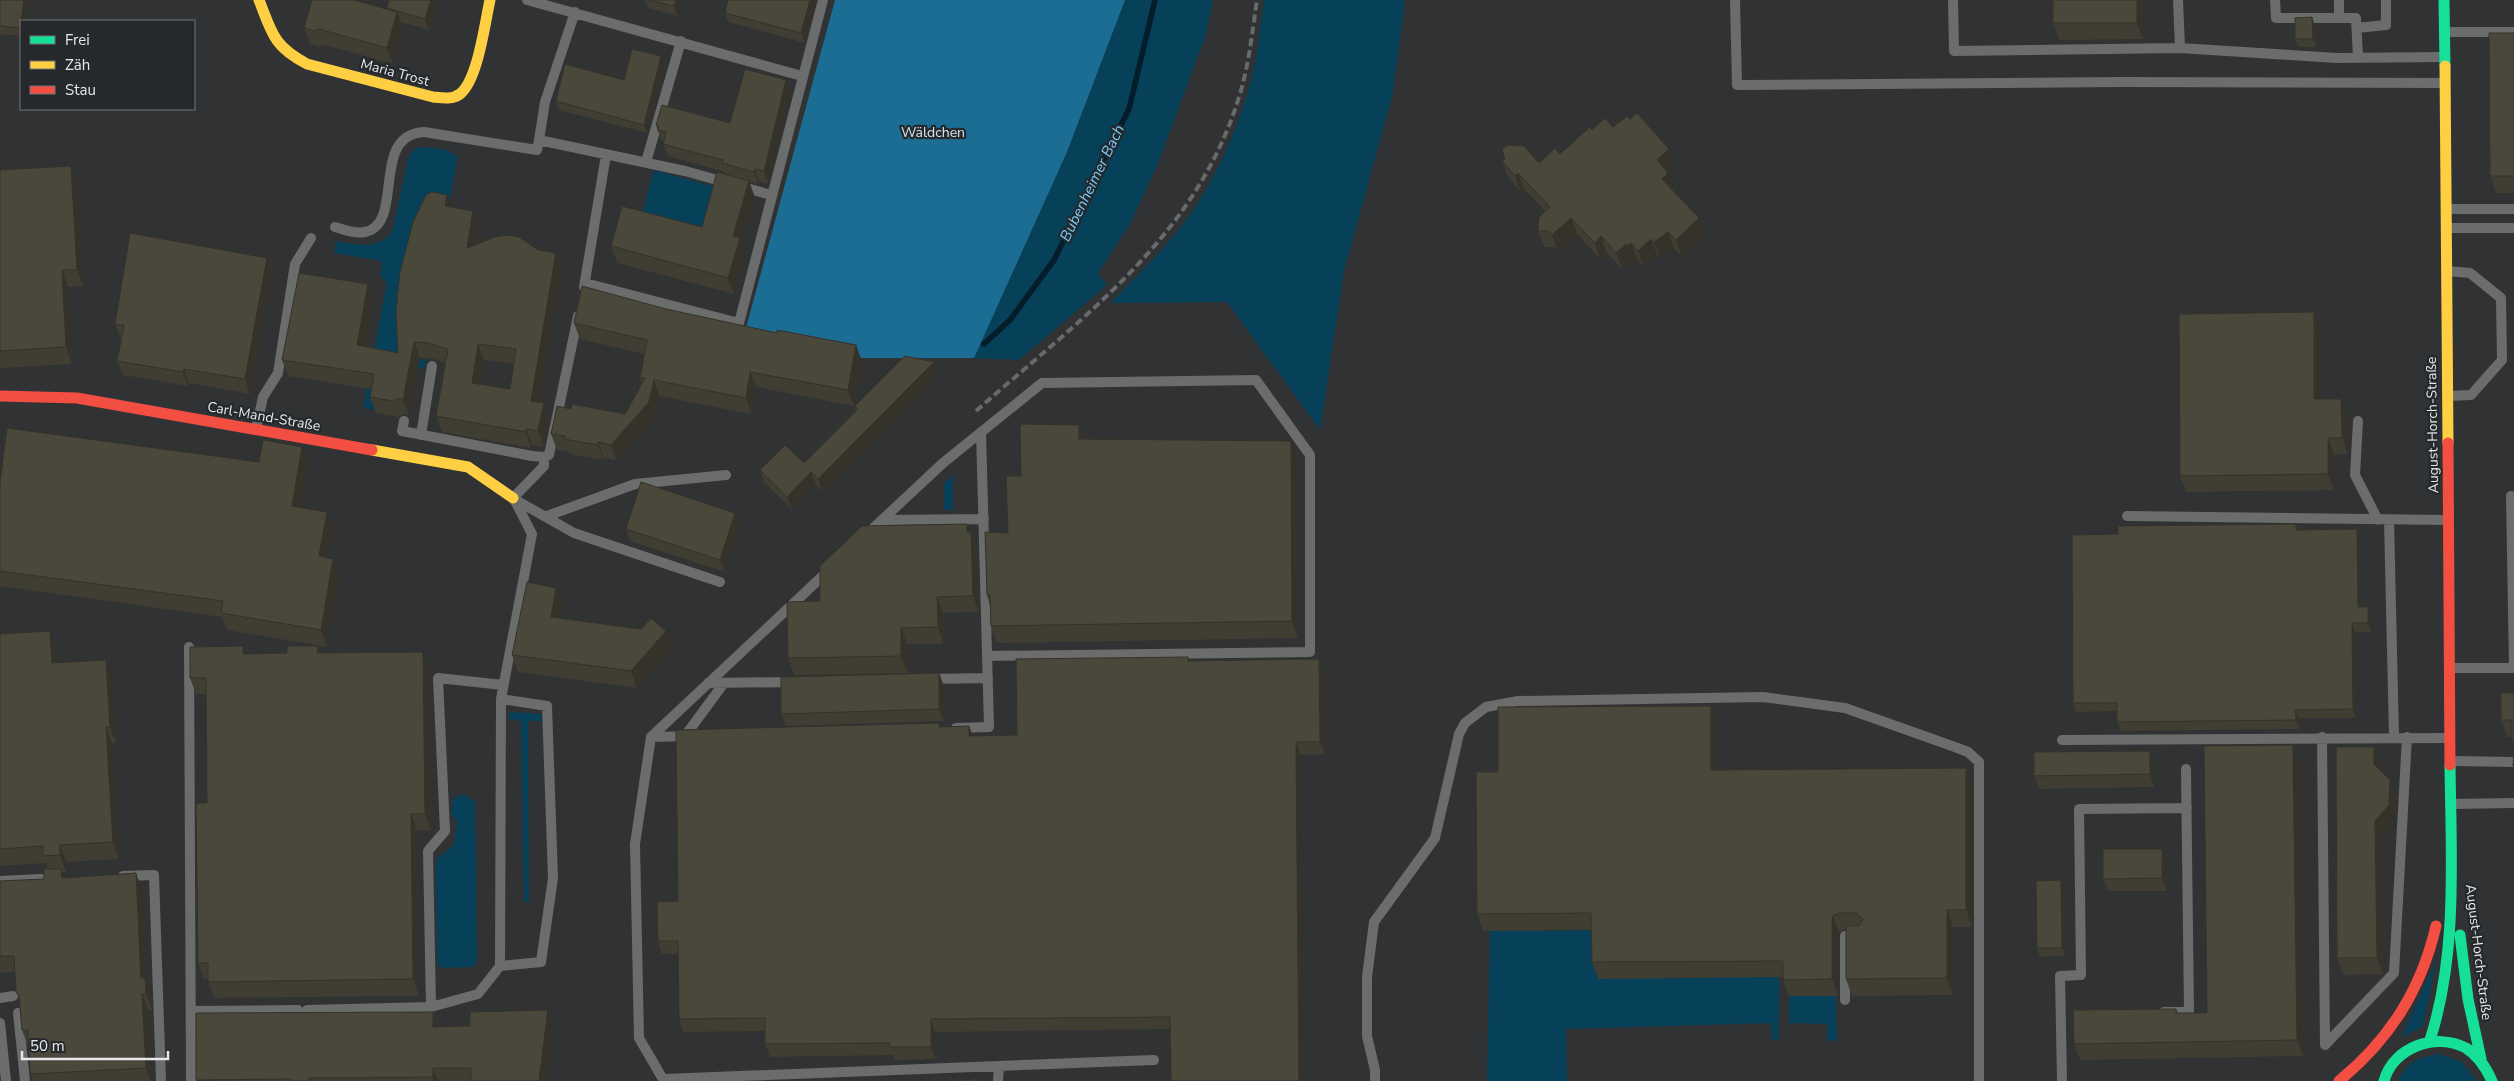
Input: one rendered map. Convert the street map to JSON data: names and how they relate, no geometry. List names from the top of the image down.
{
  "streets": {
    "main road": ["Maria Trost", "Carl-Mand-Straße", "August-Horch-Straße"]
  },
  "water": ["Bubenheimer Bach"],
  "parks": ["Wäldchen"],
  "legend": ["Frei", "Zäh", "Stau"],
  "scale_bar": "50 m"
}
